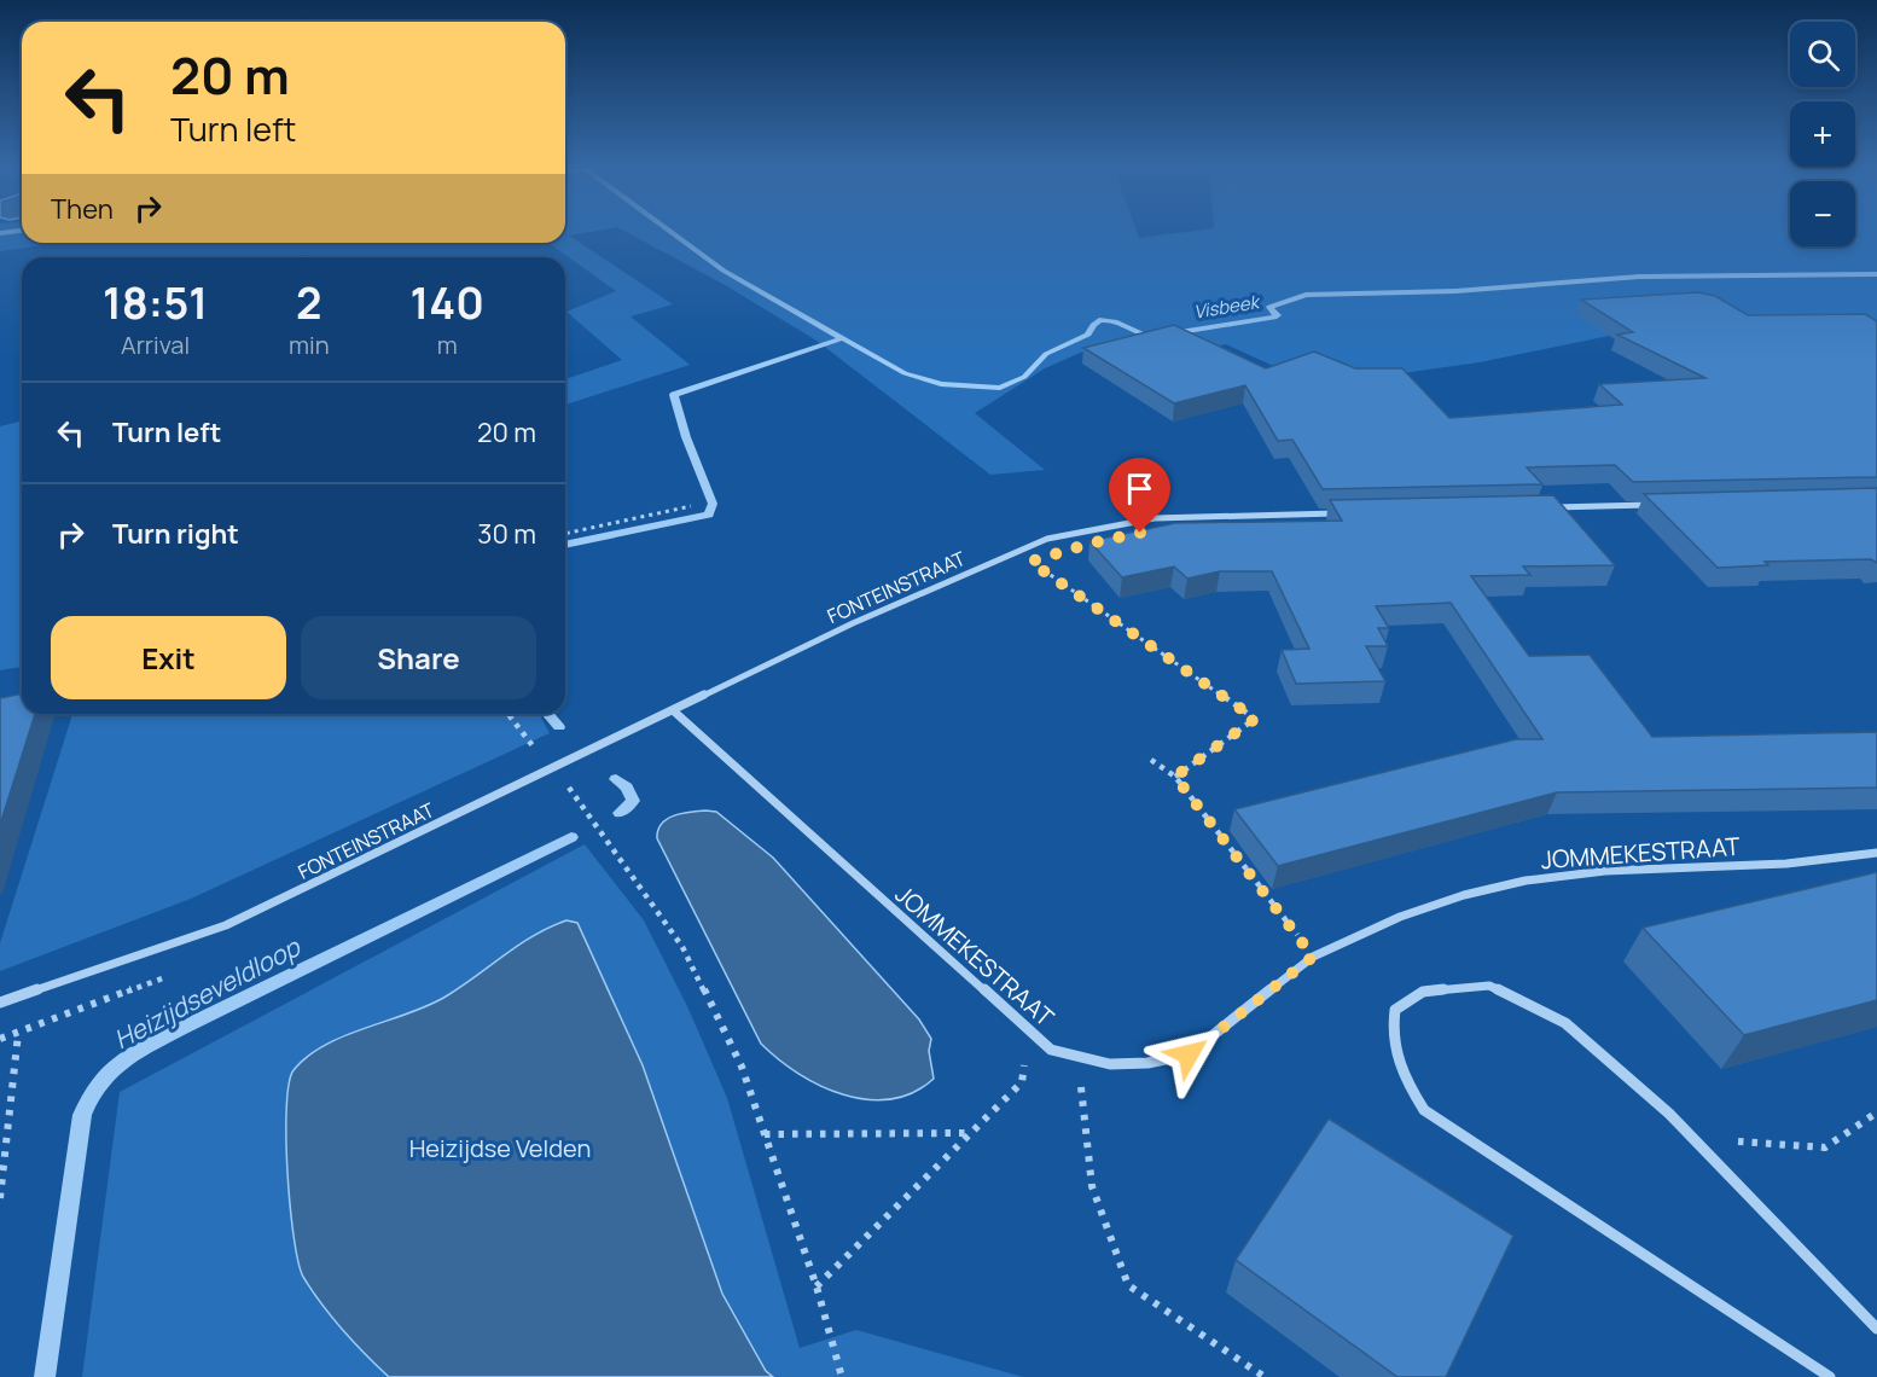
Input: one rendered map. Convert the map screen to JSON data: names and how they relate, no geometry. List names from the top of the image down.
{
  "streets": {
    "street": ["FONTEINSTRAAT", "JOMMEKESTRAAT"]
  },
  "crossings": [
    ["FONTEINSTRAAT", "JOMMEKESTRAAT"]
  ],
  "water": ["Visbeek", "Heizijdseveldloop"],
  "parks": ["Heizijdse Velden"],
  "page": {
    "map_buttons": ["+", "−"],
    "turn": ["20 m", "Turn left"],
    "then": "Then",
    "eta": [
      "18:51",
      "Arrival",
      "2",
      "min",
      "140",
      "m"
    ],
    "list": [
      {
        "name": "Turn left",
        "value": "20 m"
      },
      {
        "name": "Turn right",
        "value": "30 m"
      }
    ],
    "buttons": ["Exit", "Share"]
  }
}
